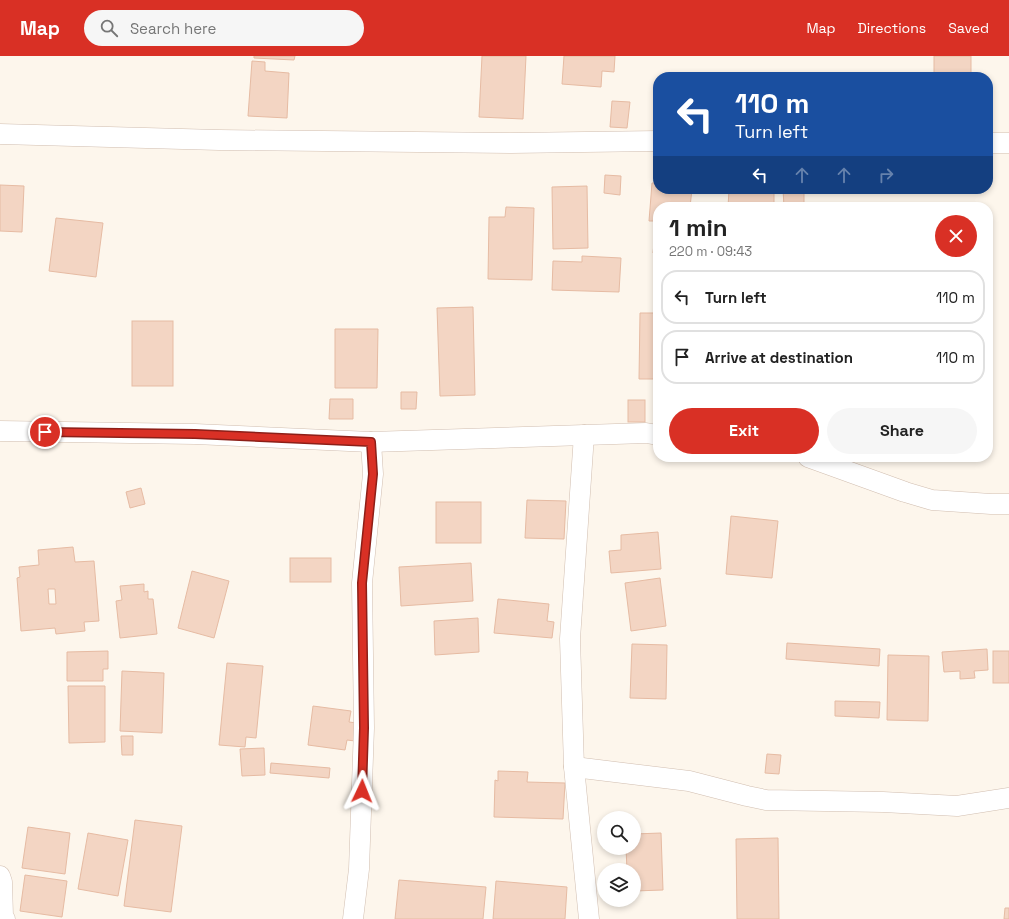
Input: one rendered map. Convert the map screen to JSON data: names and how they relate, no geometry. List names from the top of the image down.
{
  "page": {
    "header": "Map",
    "search": "Search here",
    "nav": ["Map", "Directions", "Saved"],
    "turn": ["110 m", "Turn left"],
    "heading": ["1 min", "220 m · 09:43"],
    "list": [
      {
        "name": "Turn left",
        "value": "110 m"
      },
      {
        "name": "Arrive at destination",
        "value": "110 m"
      }
    ],
    "buttons": ["Exit", "Share"]
  }
}
